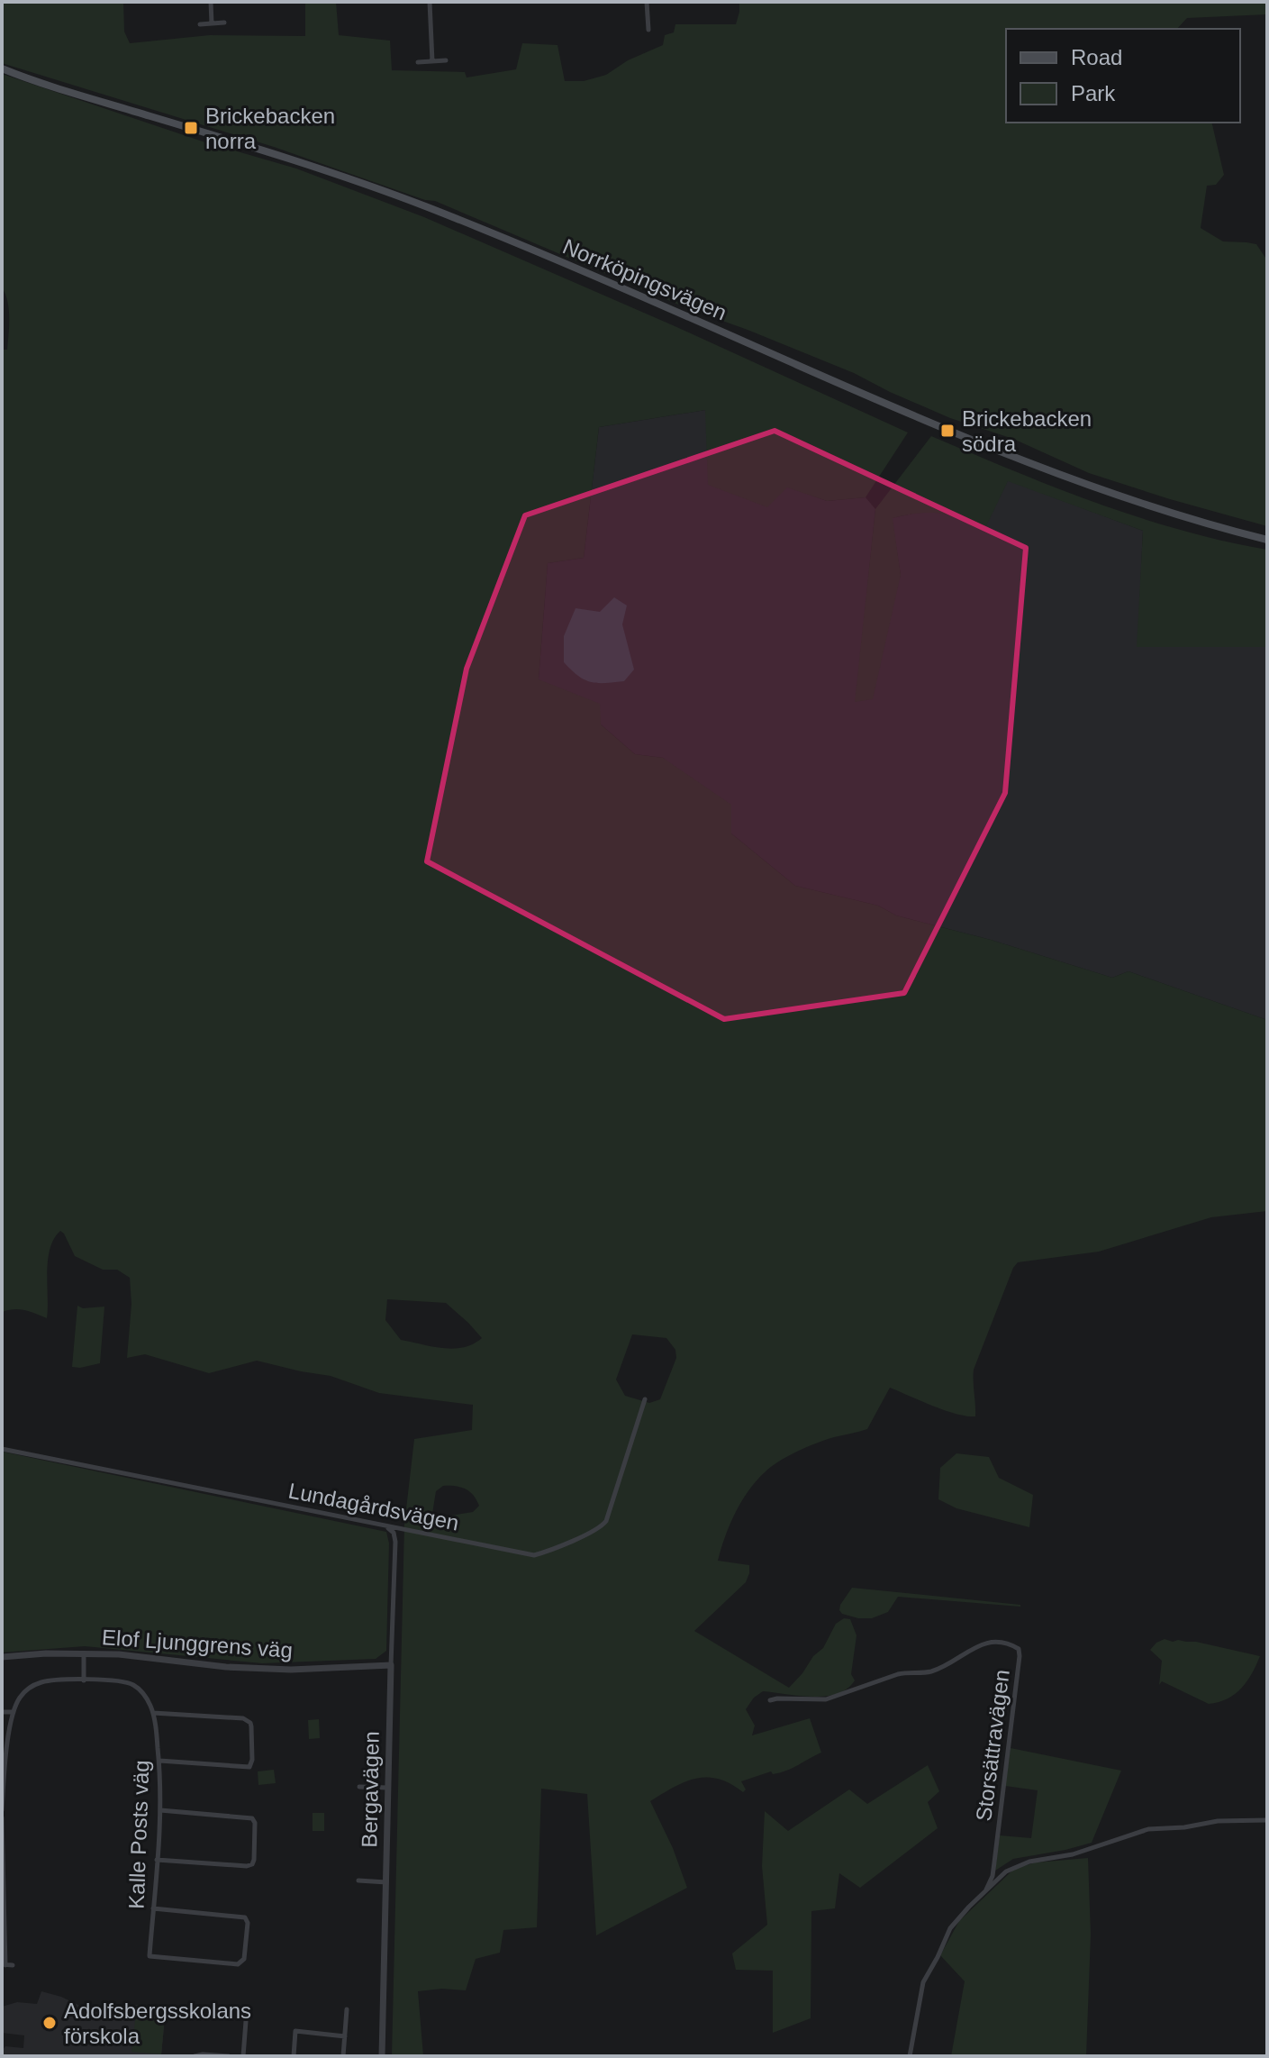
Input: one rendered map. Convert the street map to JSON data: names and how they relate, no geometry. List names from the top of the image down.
{
  "streets": {
    "main road": ["Norrköpingsvägen"],
    "street": [
      "Lundagårdsvägen",
      "Elof Ljunggrens väg",
      "Storsättravägen",
      "Bergavägen",
      "Kalle Posts väg"
    ]
  },
  "crossings": [
    ["Lundagårdsvägen", "Bergavägen"],
    ["Elof Ljunggrens väg", "Bergavägen"]
  ],
  "places": {
    "transit": ["Brickebacken norra", "Brickebacken södra"],
    "other": ["Adolfsbergsskolans förskola"]
  },
  "legend": ["Road", "Park"]
}
